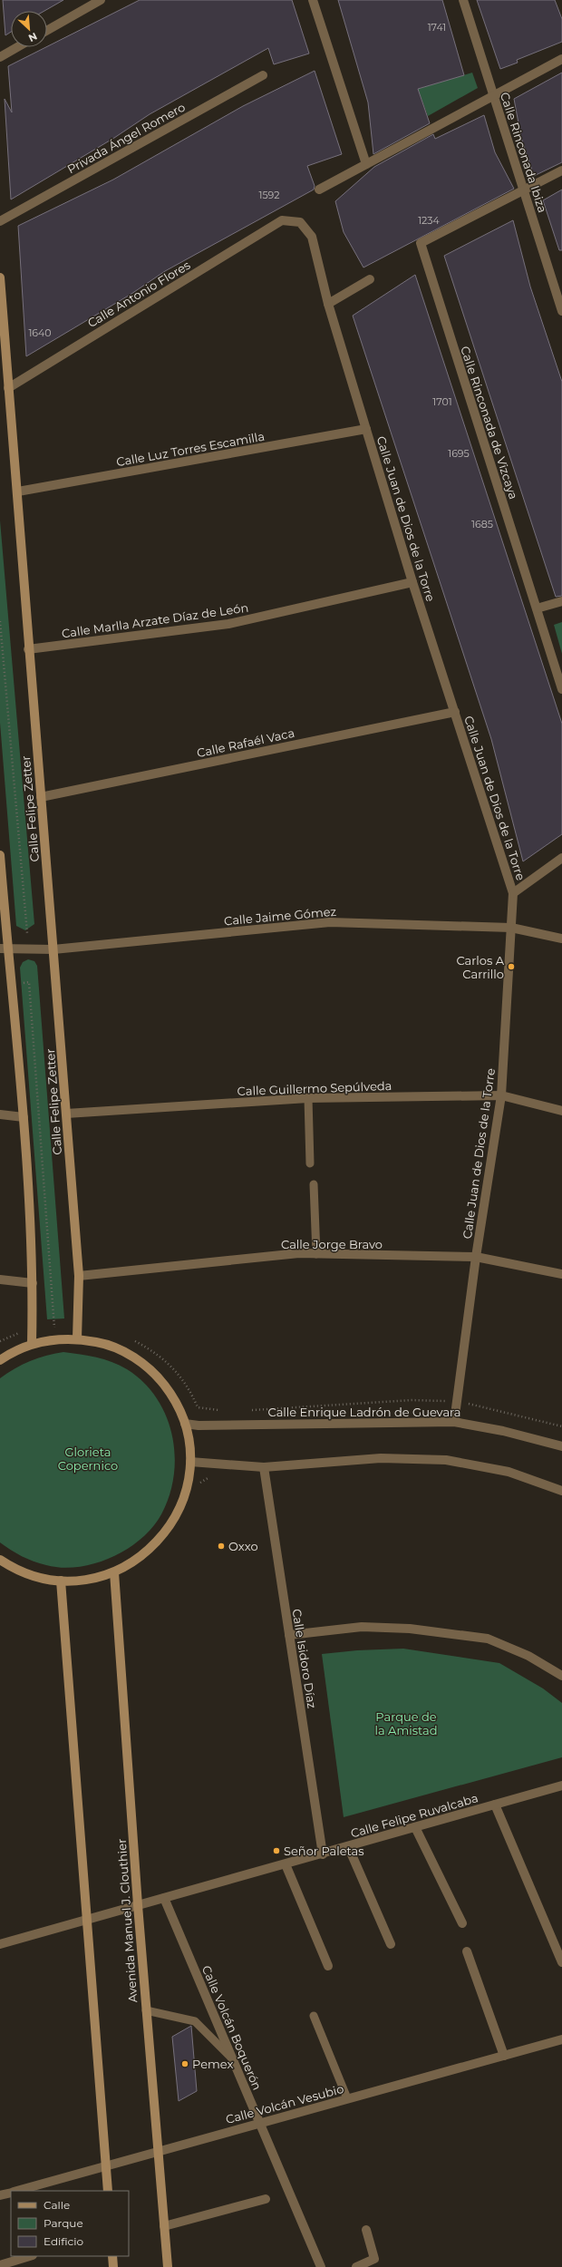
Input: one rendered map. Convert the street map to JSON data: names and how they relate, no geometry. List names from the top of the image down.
{
  "streets": {
    "main road": ["Calle Felipe Zetter", "Avenida Manuel J. Clouthier"],
    "street": [
      "Privada Ángel Romero",
      "Calle Rinconada Ibiza",
      "Calle Antonio Flores",
      "Calle Rinconada de Vizcaya",
      "Calle Luz Torres Escamilla",
      "Calle Juan de Dios de la Torre",
      "Calle Marlla Arzate Díaz de León",
      "Calle Rafaél Vaca",
      "Calle Jaime Gómez",
      "Calle Guillermo Sepúlveda",
      "Calle Jorge Bravo",
      "Calle Enrique Ladrón de Guevara",
      "Calle Isidoro Díaz",
      "Calle Felipe Ruvalcaba",
      "Calle Volcán Boquerón",
      "Calle Volcán Vesubio"
    ]
  },
  "crossings": [
    ["Calle Rinconada Ibiza", "Calle Rinconada de Vizcaya"],
    ["Calle Antonio Flores", "Calle Juan de Dios de la Torre"],
    ["Calle Antonio Flores", "Calle Felipe Zetter"],
    ["Calle Luz Torres Escamilla", "Calle Juan de Dios de la Torre"],
    ["Calle Luz Torres Escamilla", "Calle Felipe Zetter"],
    ["Calle Juan de Dios de la Torre", "Calle Marlla Arzate Díaz de León"],
    ["Calle Juan de Dios de la Torre", "Calle Rafaél Vaca"],
    ["Calle Juan de Dios de la Torre", "Calle Jaime Gómez"],
    ["Calle Juan de Dios de la Torre", "Calle Guillermo Sepúlveda"],
    ["Calle Juan de Dios de la Torre", "Calle Jorge Bravo"],
    ["Calle Juan de Dios de la Torre", "Calle Enrique Ladrón de Guevara"],
    ["Calle Marlla Arzate Díaz de León", "Calle Felipe Zetter"],
    ["Calle Rafaél Vaca", "Calle Felipe Zetter"],
    ["Calle Felipe Zetter", "Calle Jaime Gómez"],
    ["Calle Felipe Zetter", "Calle Guillermo Sepúlveda"],
    ["Calle Felipe Zetter", "Calle Jorge Bravo"],
    ["Calle Isidoro Díaz", "Calle Felipe Ruvalcaba"],
    ["Calle Felipe Ruvalcaba", "Avenida Manuel J. Clouthier"],
    ["Calle Felipe Ruvalcaba", "Calle Volcán Boquerón"],
    ["Avenida Manuel J. Clouthier", "Calle Volcán Vesubio"],
    ["Calle Volcán Boquerón", "Calle Volcán Vesubio"]
  ],
  "parks": ["Glorieta Copernico", "Parque de la Amistad"],
  "places": [
    "Carlos A Carrillo",
    "Oxxo",
    "Señor Paletas",
    "Pemex"
  ],
  "house_numbers": [
    "1741",
    "1592",
    "1234",
    "1640",
    "1701",
    "1695",
    "1685"
  ],
  "legend": ["Calle", "Parque", "Edificio"],
  "north": "bottom right"
}
